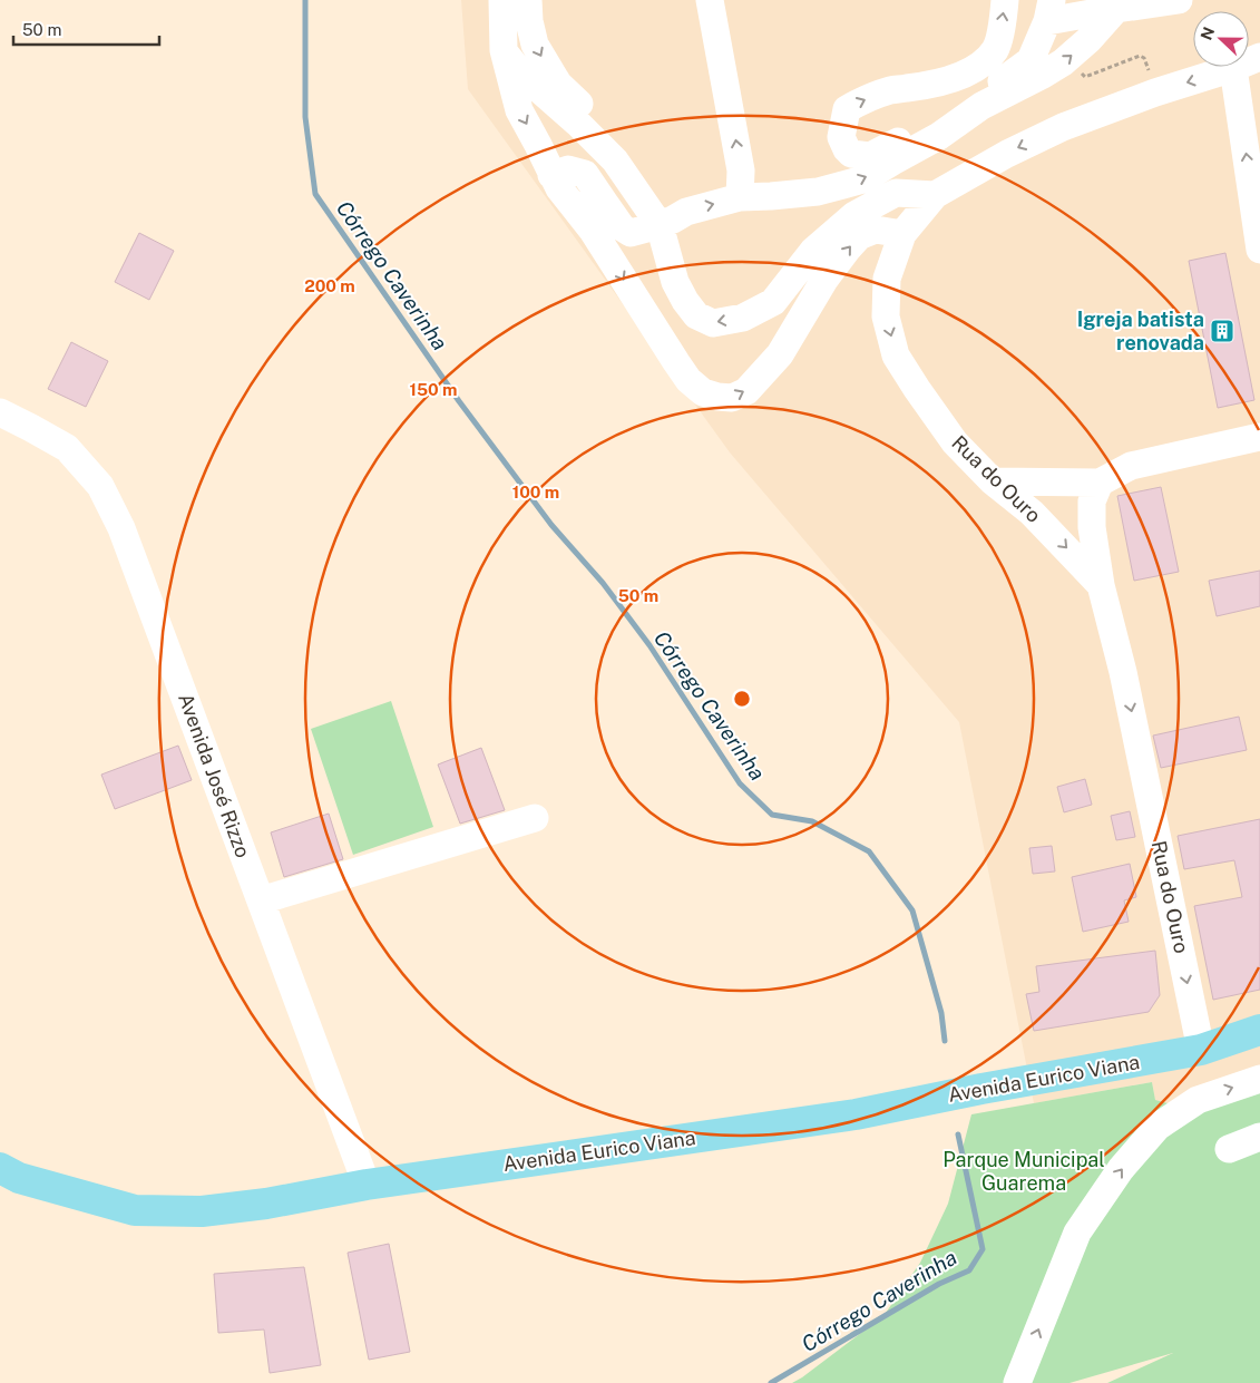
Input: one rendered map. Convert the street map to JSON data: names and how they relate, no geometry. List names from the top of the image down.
{
  "streets": {
    "main road": ["Avenida Eurico Viana"],
    "street": ["Rua do Ouro", "Avenida José Rizzo"]
  },
  "crossings": [
    ["Rua do Ouro", "Avenida Eurico Viana"],
    ["Avenida José Rizzo", "Avenida Eurico Viana"]
  ],
  "water": ["Córrego Caverinha"],
  "parks": ["Parque Municipal Guarema"],
  "places": {
    "building": ["Igreja batista renovada"]
  },
  "scale_bar": "50 m",
  "north": "left",
  "rings": [
    "200 m",
    "150 m",
    "100 m",
    "50 m"
  ]
}
